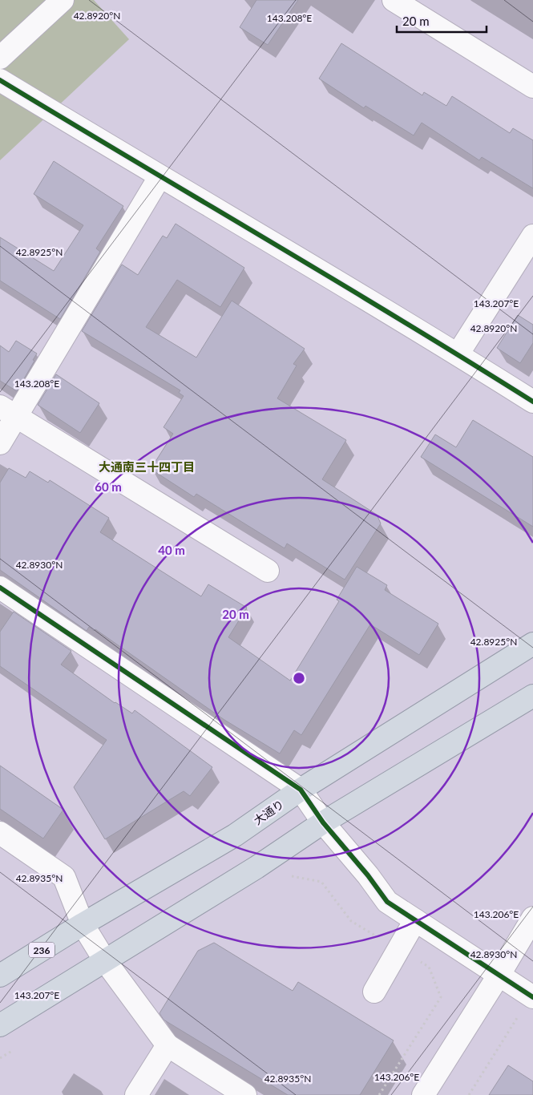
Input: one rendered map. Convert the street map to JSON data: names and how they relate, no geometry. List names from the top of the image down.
{
  "streets": {
    "highway": ["大通り", "236"]
  },
  "districts": ["大通南三十四丁目"],
  "scale_bar": "20 m",
  "coordinates": [
    "42.8920°N",
    "143.208°E",
    "42.8925°N",
    "143.207°E",
    "42.8930°N",
    "42.8935°N",
    "143.206°E"
  ],
  "rings": ["60 m", "40 m", "20 m"]
}
